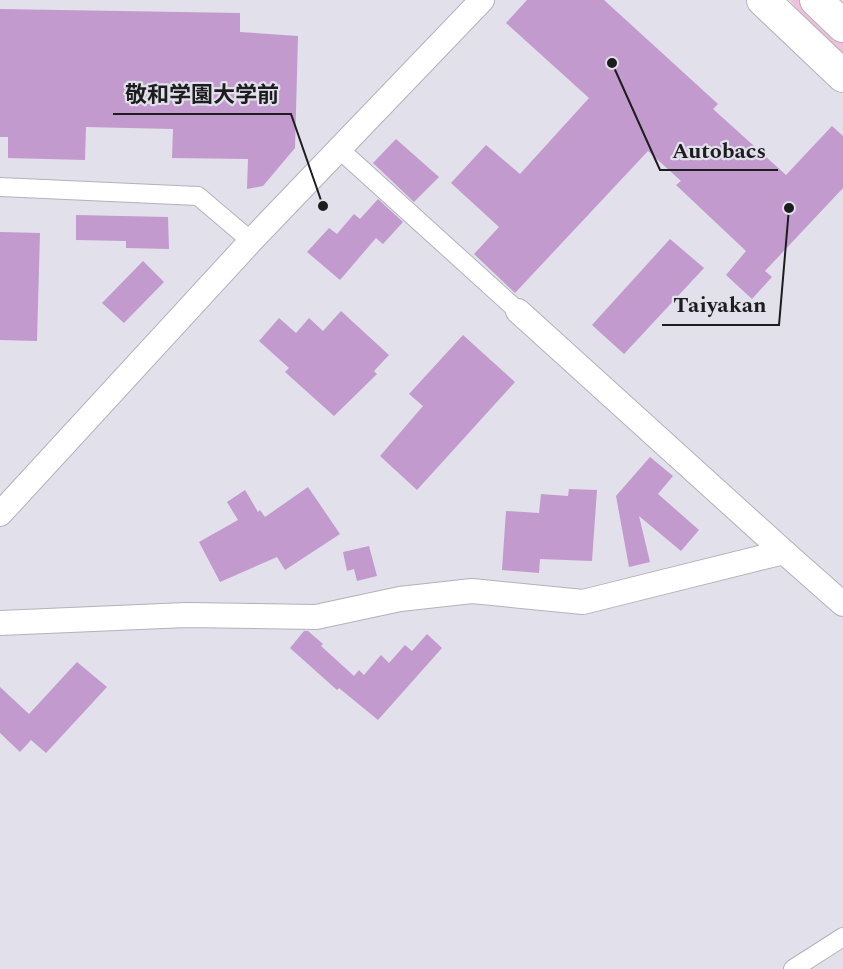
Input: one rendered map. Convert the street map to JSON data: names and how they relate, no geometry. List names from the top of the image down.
{
  "places": ["Autobacs", "敬和学園大学前", "Taiyakan"]
}
